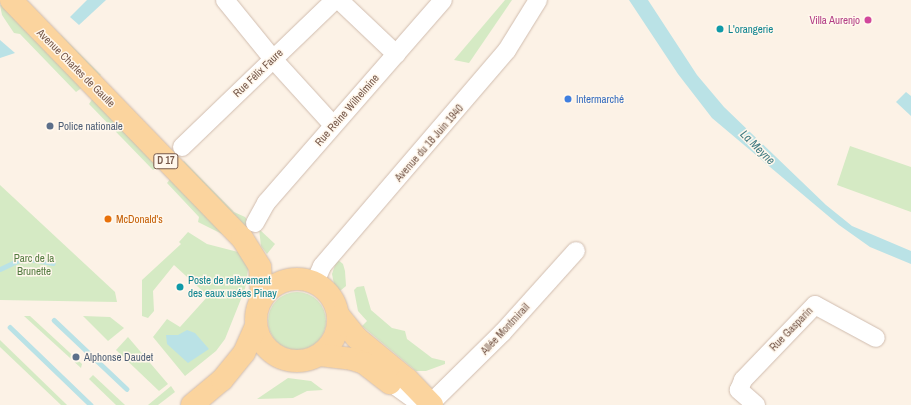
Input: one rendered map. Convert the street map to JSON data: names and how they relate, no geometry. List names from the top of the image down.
{
  "streets": {
    "main road": ["Avenue Charles de Gaulle", "D 17"],
    "street": [
      "Rue Félix Faure",
      "Rue Reine Wilhelmine",
      "Avenue du 18 Juin 1940",
      "Allée Montmirail",
      "Rue Gasparin"
    ]
  },
  "crossings": [
    ["Avenue Charles de Gaulle", "Rue Reine Wilhelmine"],
    ["Avenue Charles de Gaulle", "Avenue du 18 Juin 1940"],
    ["Avenue Charles de Gaulle", "D 17"],
    ["Avenue du 18 Juin 1940", "D 17"],
    ["D 17", "Allée Montmirail"]
  ],
  "water": ["La Meyne"],
  "parks": ["Parc de la Brunette"],
  "places": [
    "Villa Aurenjo",
    "L'orangerie",
    "Intermarché",
    "Police nationale",
    "McDonald's",
    "Poste de relèvement des eaux usées Pinay",
    "Alphonse Daudet"
  ]
}
